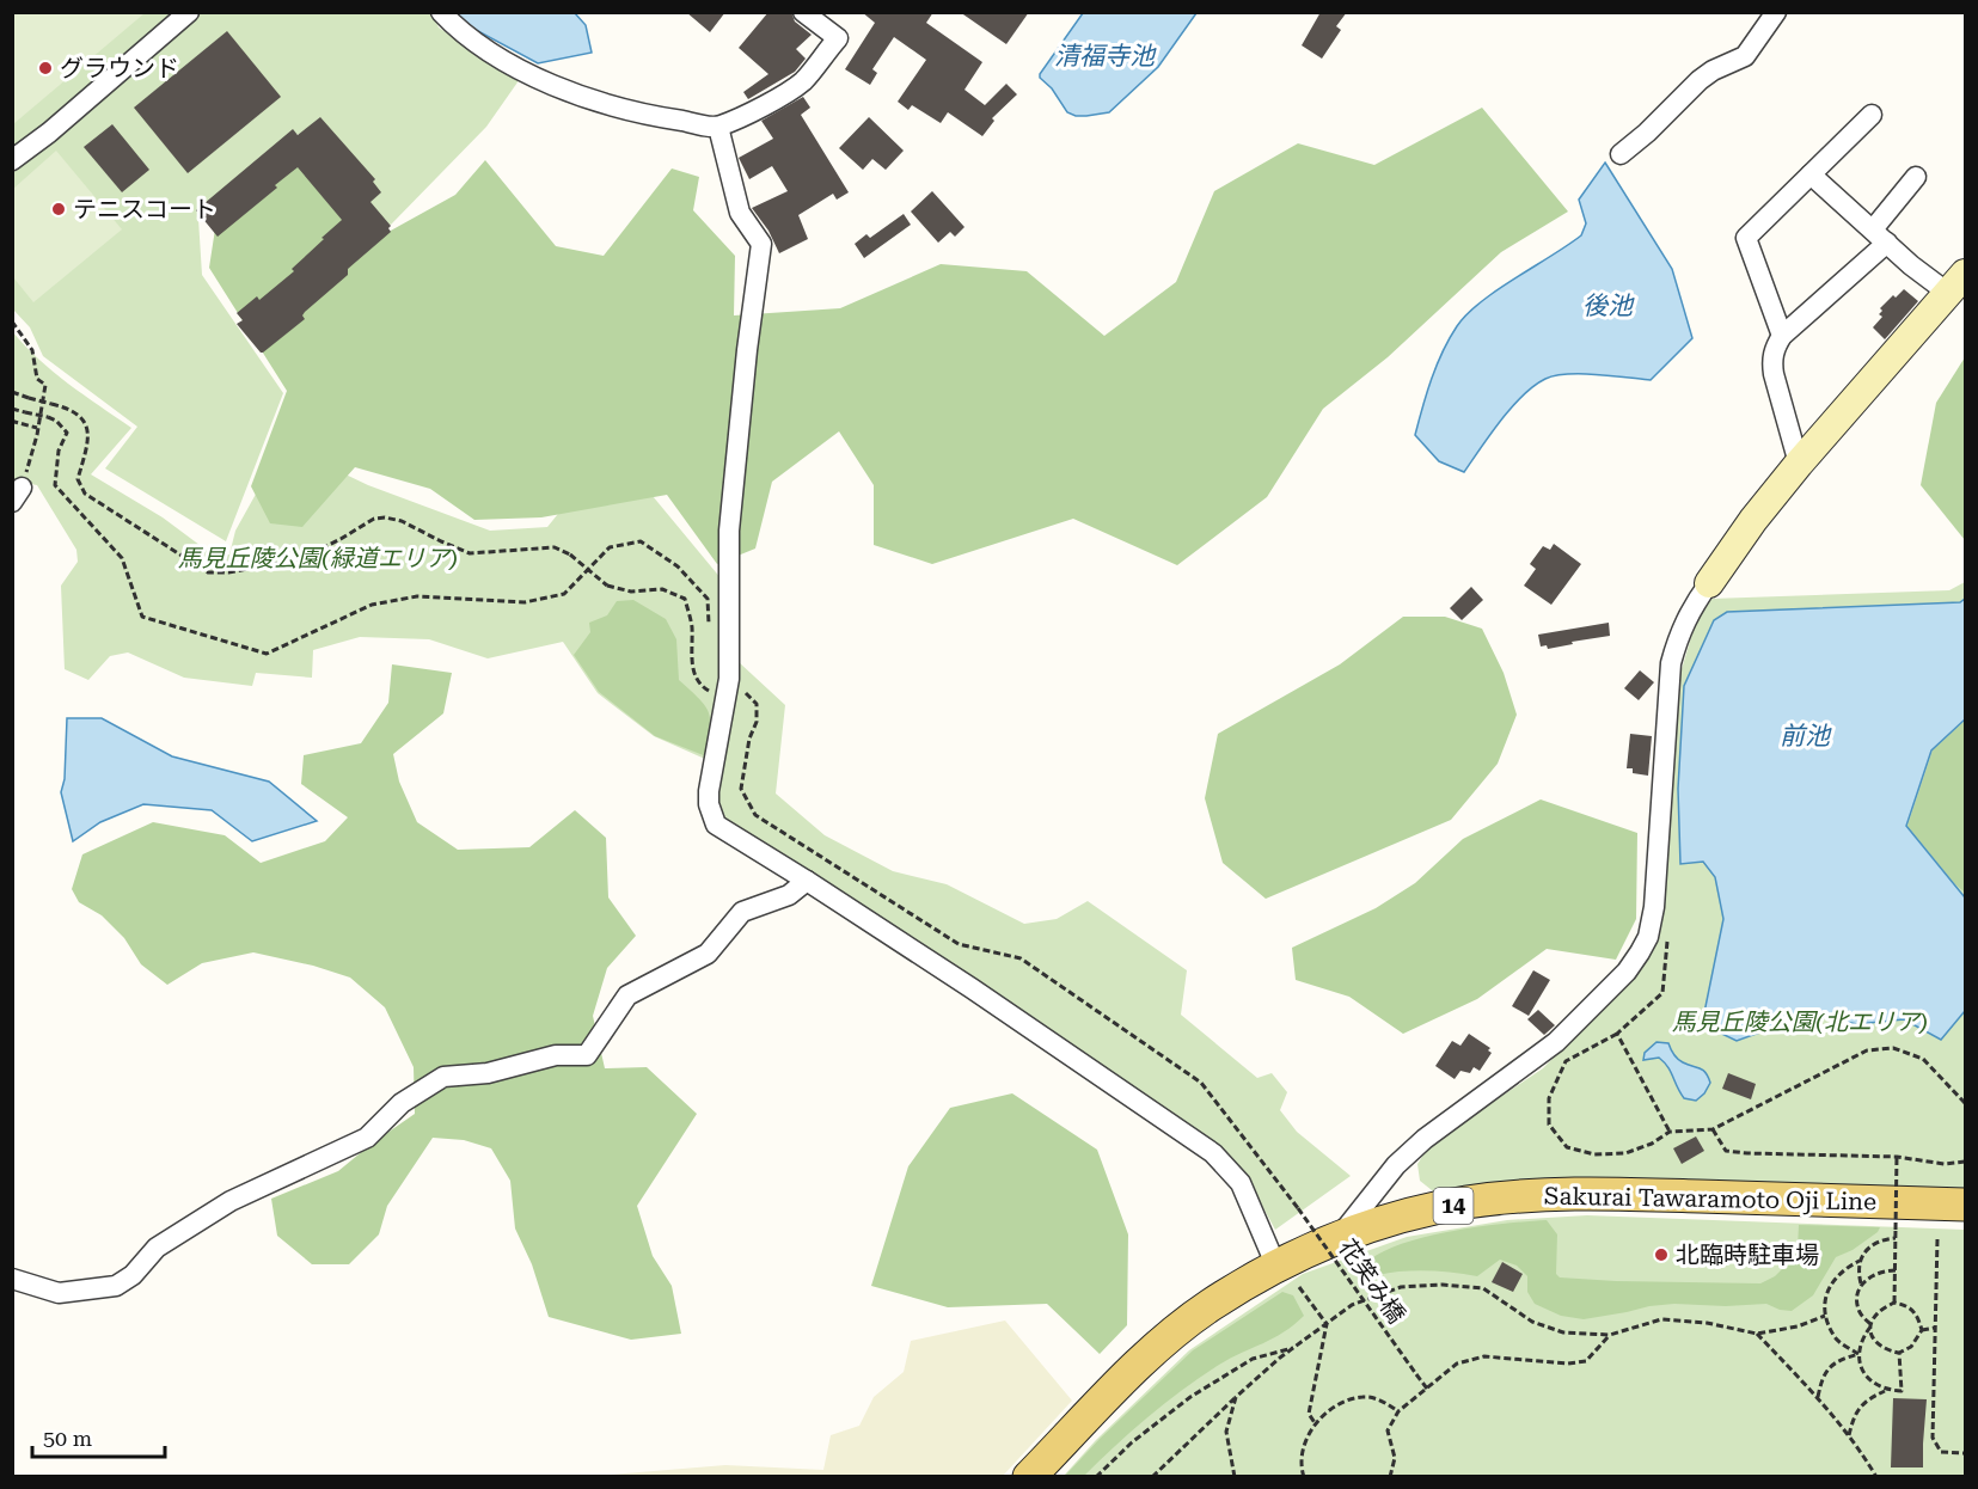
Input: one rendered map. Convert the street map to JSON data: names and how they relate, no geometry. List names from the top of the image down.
{
  "streets": {
    "main road": ["Sakurai Tawaramoto Oji Line", "14"],
    "path": ["花笑み橋"]
  },
  "water": ["清福寺池", "後池", "前池"],
  "parks": ["馬見丘陵公園(緑道エリア)", "馬見丘陵公園(北エリア)"],
  "places": ["グラウンド", "テニスコート", "北臨時駐車場"],
  "scale_bar": "50 m"
}
